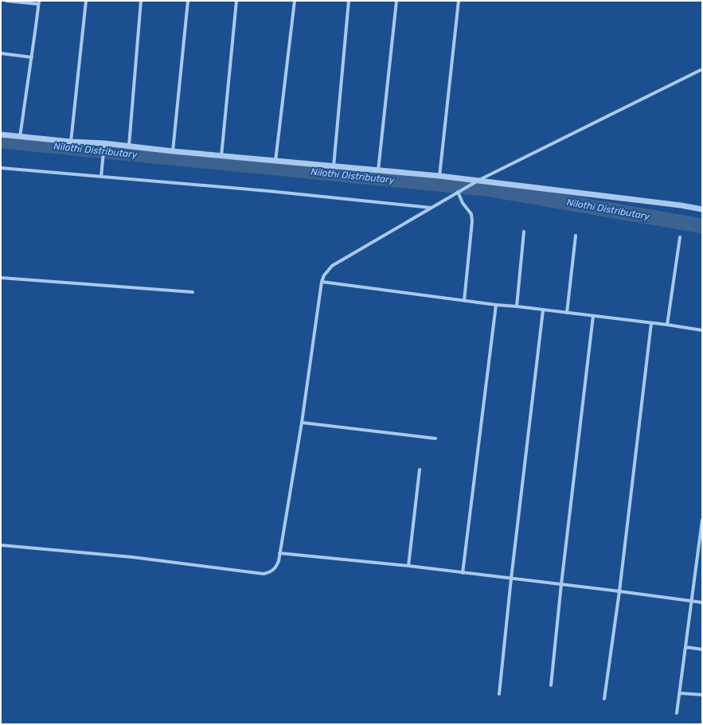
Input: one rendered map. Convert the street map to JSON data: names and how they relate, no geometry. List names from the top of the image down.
{
  "water": ["Nilothi Distributary"]
}
